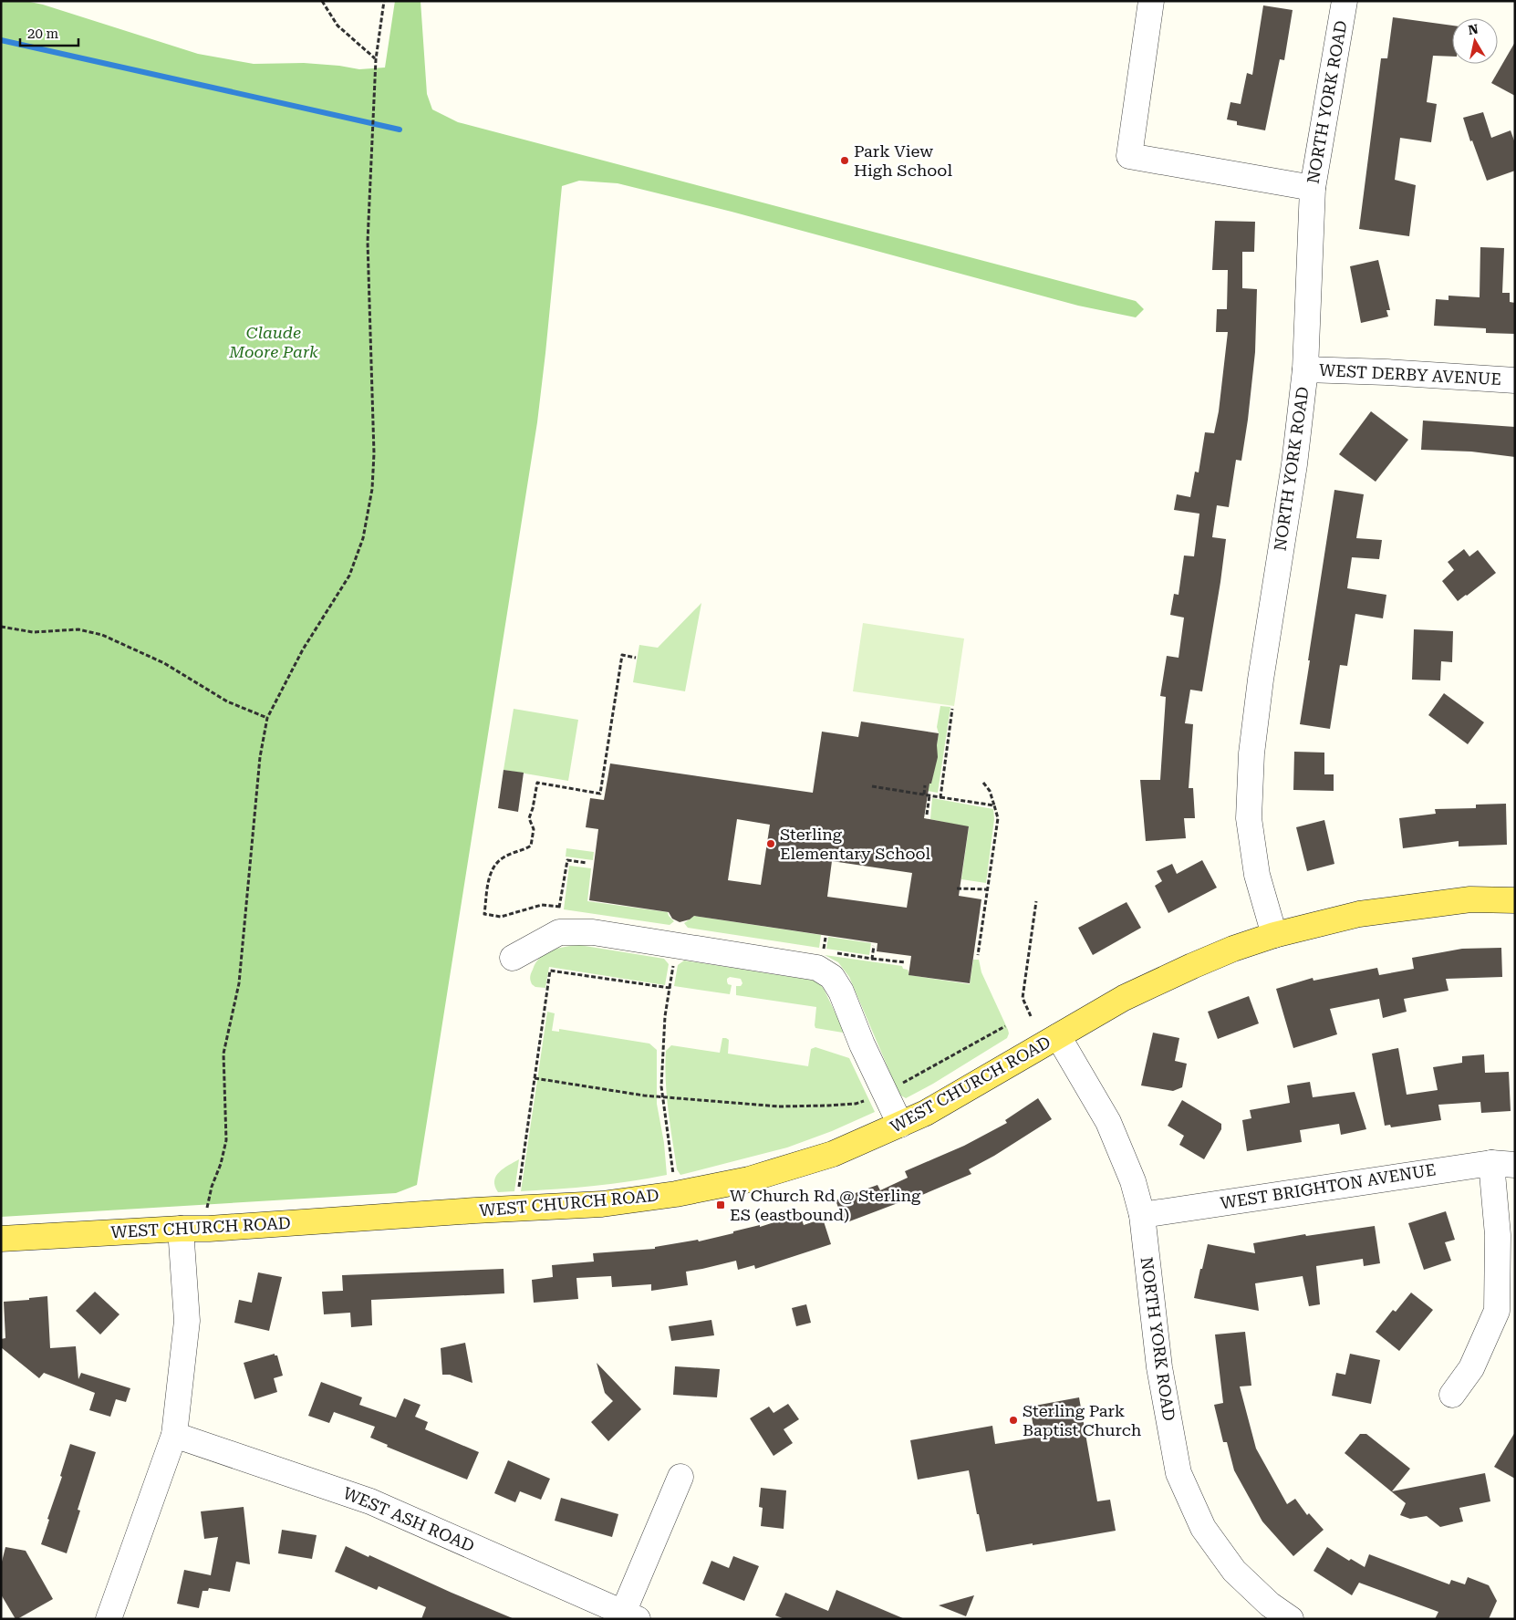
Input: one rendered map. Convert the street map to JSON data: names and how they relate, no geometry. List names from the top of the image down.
{
  "streets": {
    "main road": ["WEST CHURCH ROAD"],
    "street": [
      "NORTH YORK ROAD",
      "WEST DERBY AVENUE",
      "WEST BRIGHTON AVENUE",
      "WEST ASH ROAD"
    ]
  },
  "crossings": [
    ["NORTH YORK ROAD", "WEST DERBY AVENUE"],
    ["NORTH YORK ROAD", "WEST CHURCH ROAD"],
    ["NORTH YORK ROAD", "WEST BRIGHTON AVENUE"]
  ],
  "parks": ["Claude Moore Park"],
  "places": {
    "other": ["Park View High School", "Sterling Elementary School", "Sterling Park Baptist Church"],
    "transit": ["W Church Rd @ Sterling ES (eastbound)"]
  },
  "scale_bar": "20 m",
  "north": "top"
}
